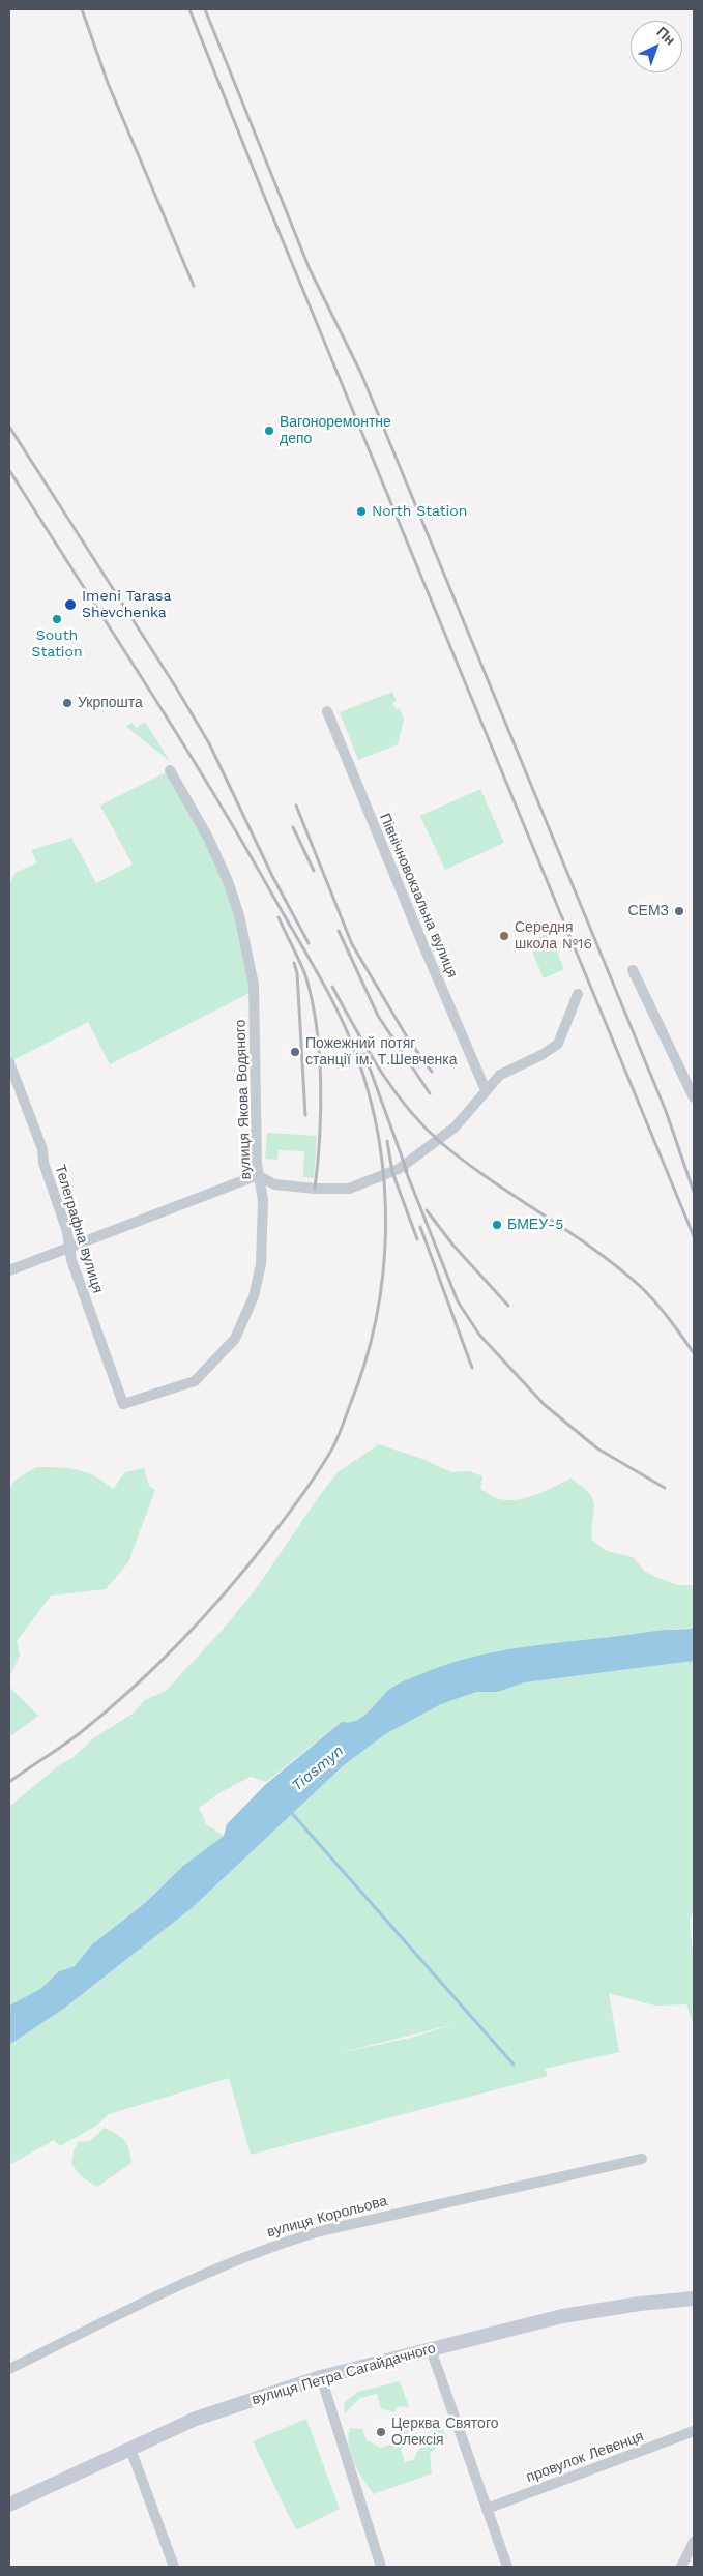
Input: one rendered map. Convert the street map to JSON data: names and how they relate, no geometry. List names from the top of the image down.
{
  "streets": {
    "street": [
      "Північновокзальна вулиця",
      "вулиця Якова Водяного",
      "Телеграфна вулиця",
      "вулиця Корольова",
      "вулиця Петра Сагайдачного",
      "провулок Левенця"
    ]
  },
  "crossings": [
    ["вулиця Якова Водяного", "Телеграфна вулиця"]
  ],
  "water": ["Tiasmyn"],
  "places": [
    "Вагоноремонтне депо",
    "North Station",
    "Imeni Tarasa Shevchenka",
    "South Station",
    "Укрпошта",
    "СЕМЗ",
    "Середня школа №16",
    "Пожежний потяг станції ім. Т.Шевченка",
    "БМЕУ-5",
    "Церква Святого Олексія"
  ],
  "north": "top right"
}
